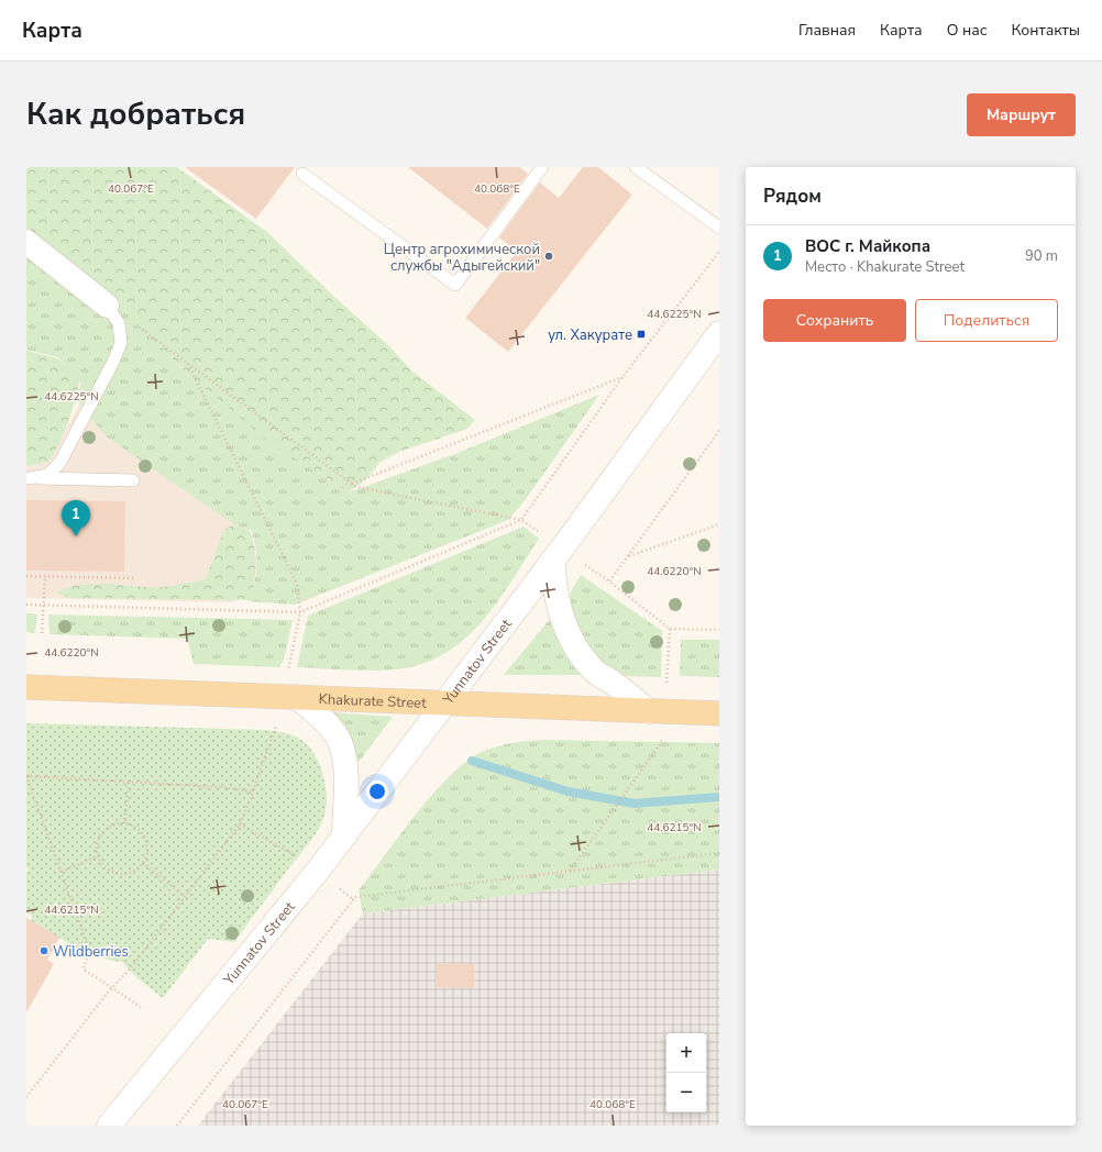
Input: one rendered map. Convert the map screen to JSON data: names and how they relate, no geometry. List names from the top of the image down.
{
  "streets": {
    "main road": ["Yunnatov Street", "Khakurate Street"]
  },
  "crossings": [
    ["Yunnatov Street", "Khakurate Street"]
  ],
  "places": {
    "other": ["Центр агрохимической службы \"Адыгейский\"", "Wildberries"],
    "transit": ["ул. Хакурате"]
  },
  "page": {
    "header": "Карта",
    "nav": [
      "Главная",
      "Карта",
      "О нас",
      "Контакты"
    ],
    "title": "Как добраться",
    "buttons": [
      "Маршрут",
      ["Сохранить", "Поделиться"]
    ],
    "heading": "Рядом",
    "list": [
      {
        "mark": "1",
        "name": "ВОС г. Майкопа",
        "note": "Место · Khakurate Street",
        "value": "90 m"
      }
    ],
    "pins": "1",
    "map_buttons": ["+", "−"]
  },
  "coordinates": [
    "40.067°E",
    "40.068°E",
    "44.6225°N",
    "44.6220°N",
    "44.6215°N"
  ]
}
